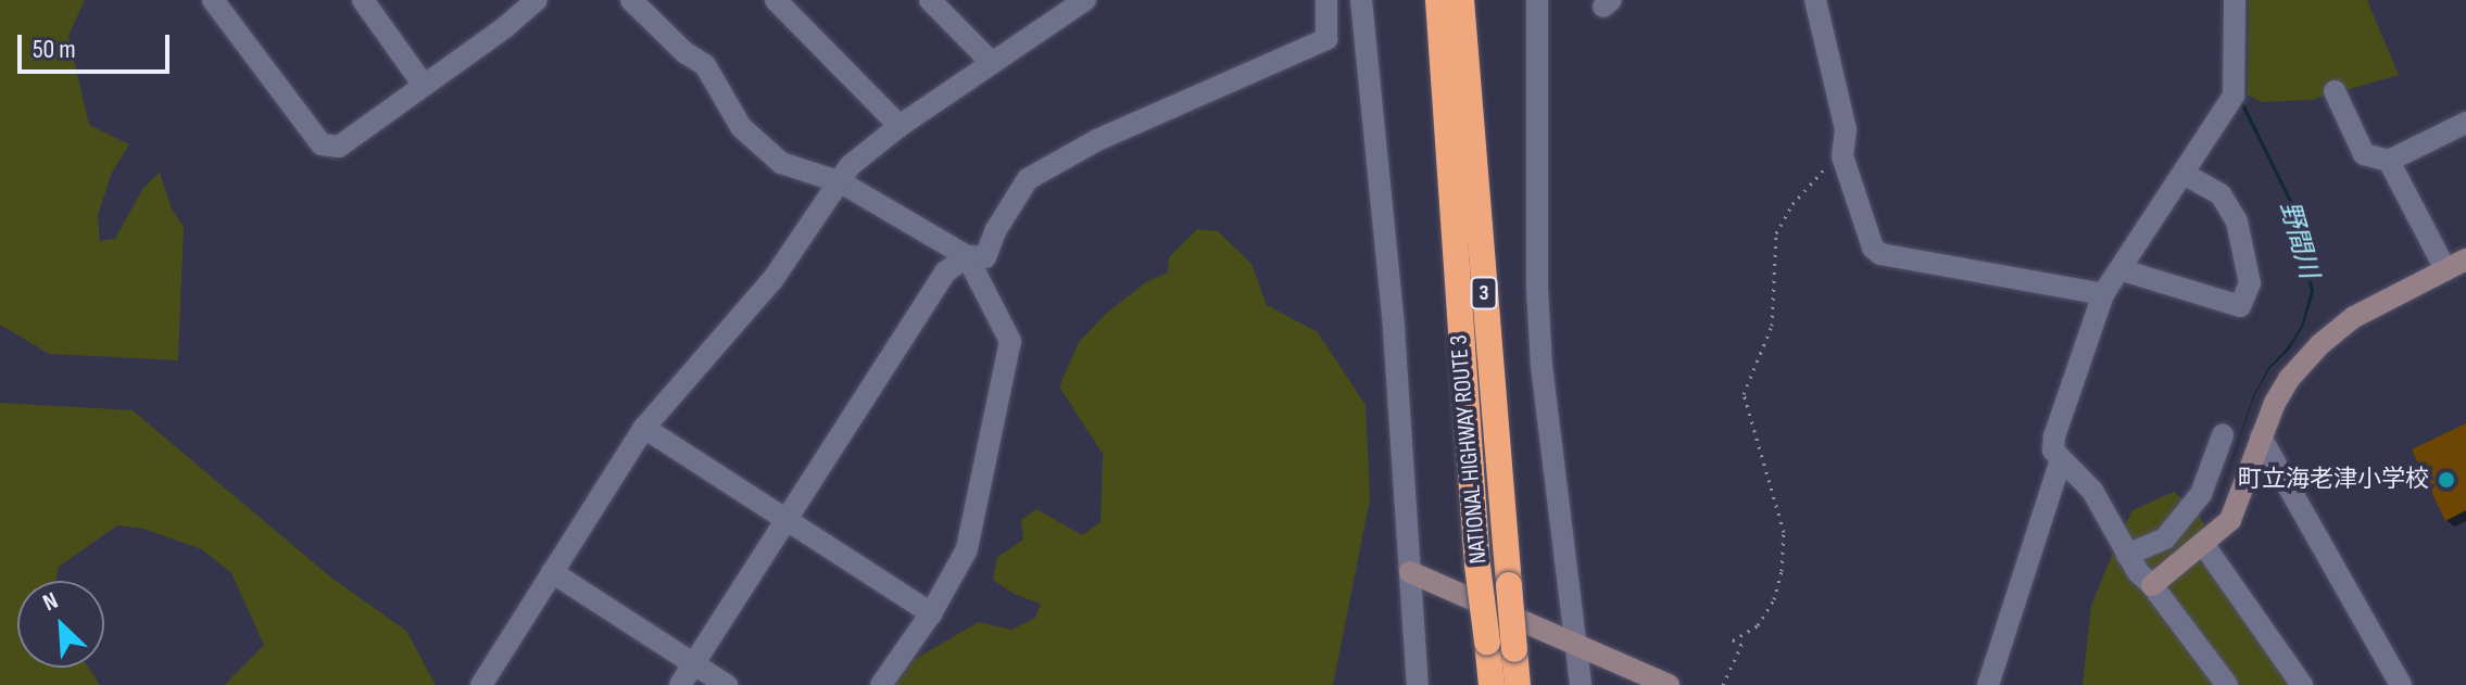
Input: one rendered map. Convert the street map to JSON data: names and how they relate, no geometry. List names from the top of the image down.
{
  "streets": {
    "highway": ["3", "NATIONAL HIGHWAY ROUTE 3"]
  },
  "water": ["野間川"],
  "places": ["町立海老津小学校"],
  "scale_bar": "50 m",
  "north": "top left"
}
